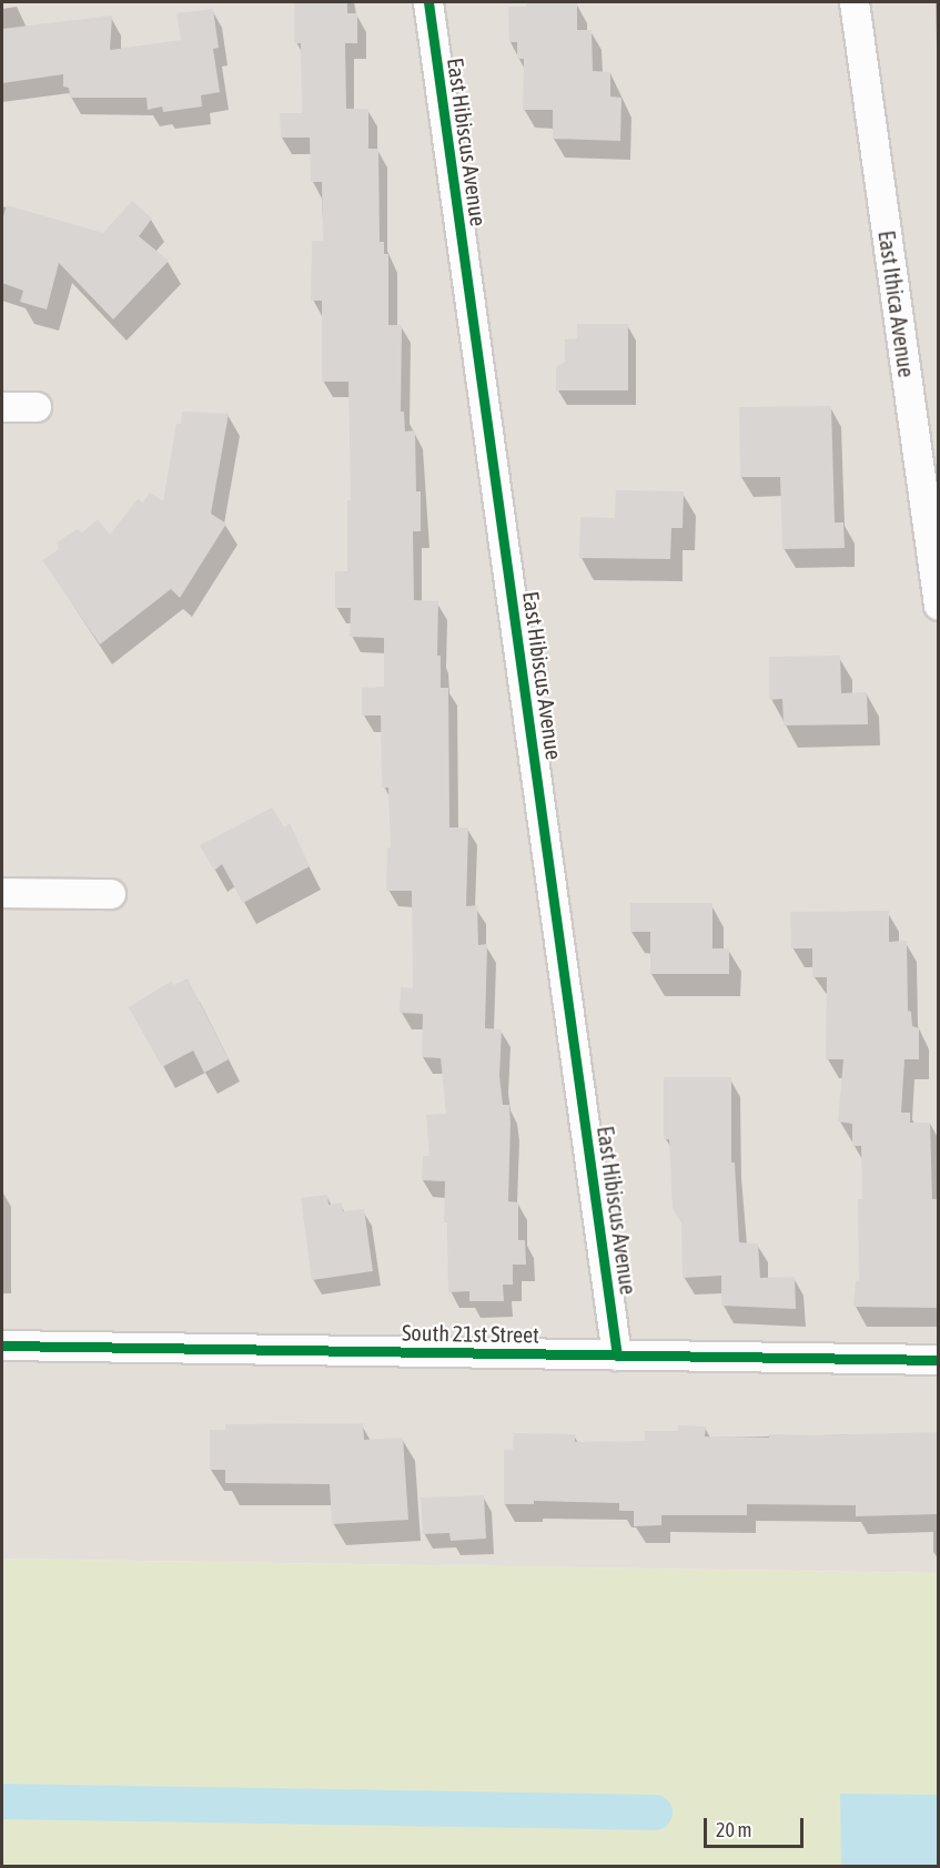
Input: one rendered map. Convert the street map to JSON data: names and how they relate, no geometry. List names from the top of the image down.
{
  "streets": {
    "street": ["East Hibiscus Avenue", "East Ithica Avenue", "South 21st Street"]
  },
  "crossings": [
    ["East Hibiscus Avenue", "South 21st Street"]
  ],
  "scale_bar": "20 m"
}
